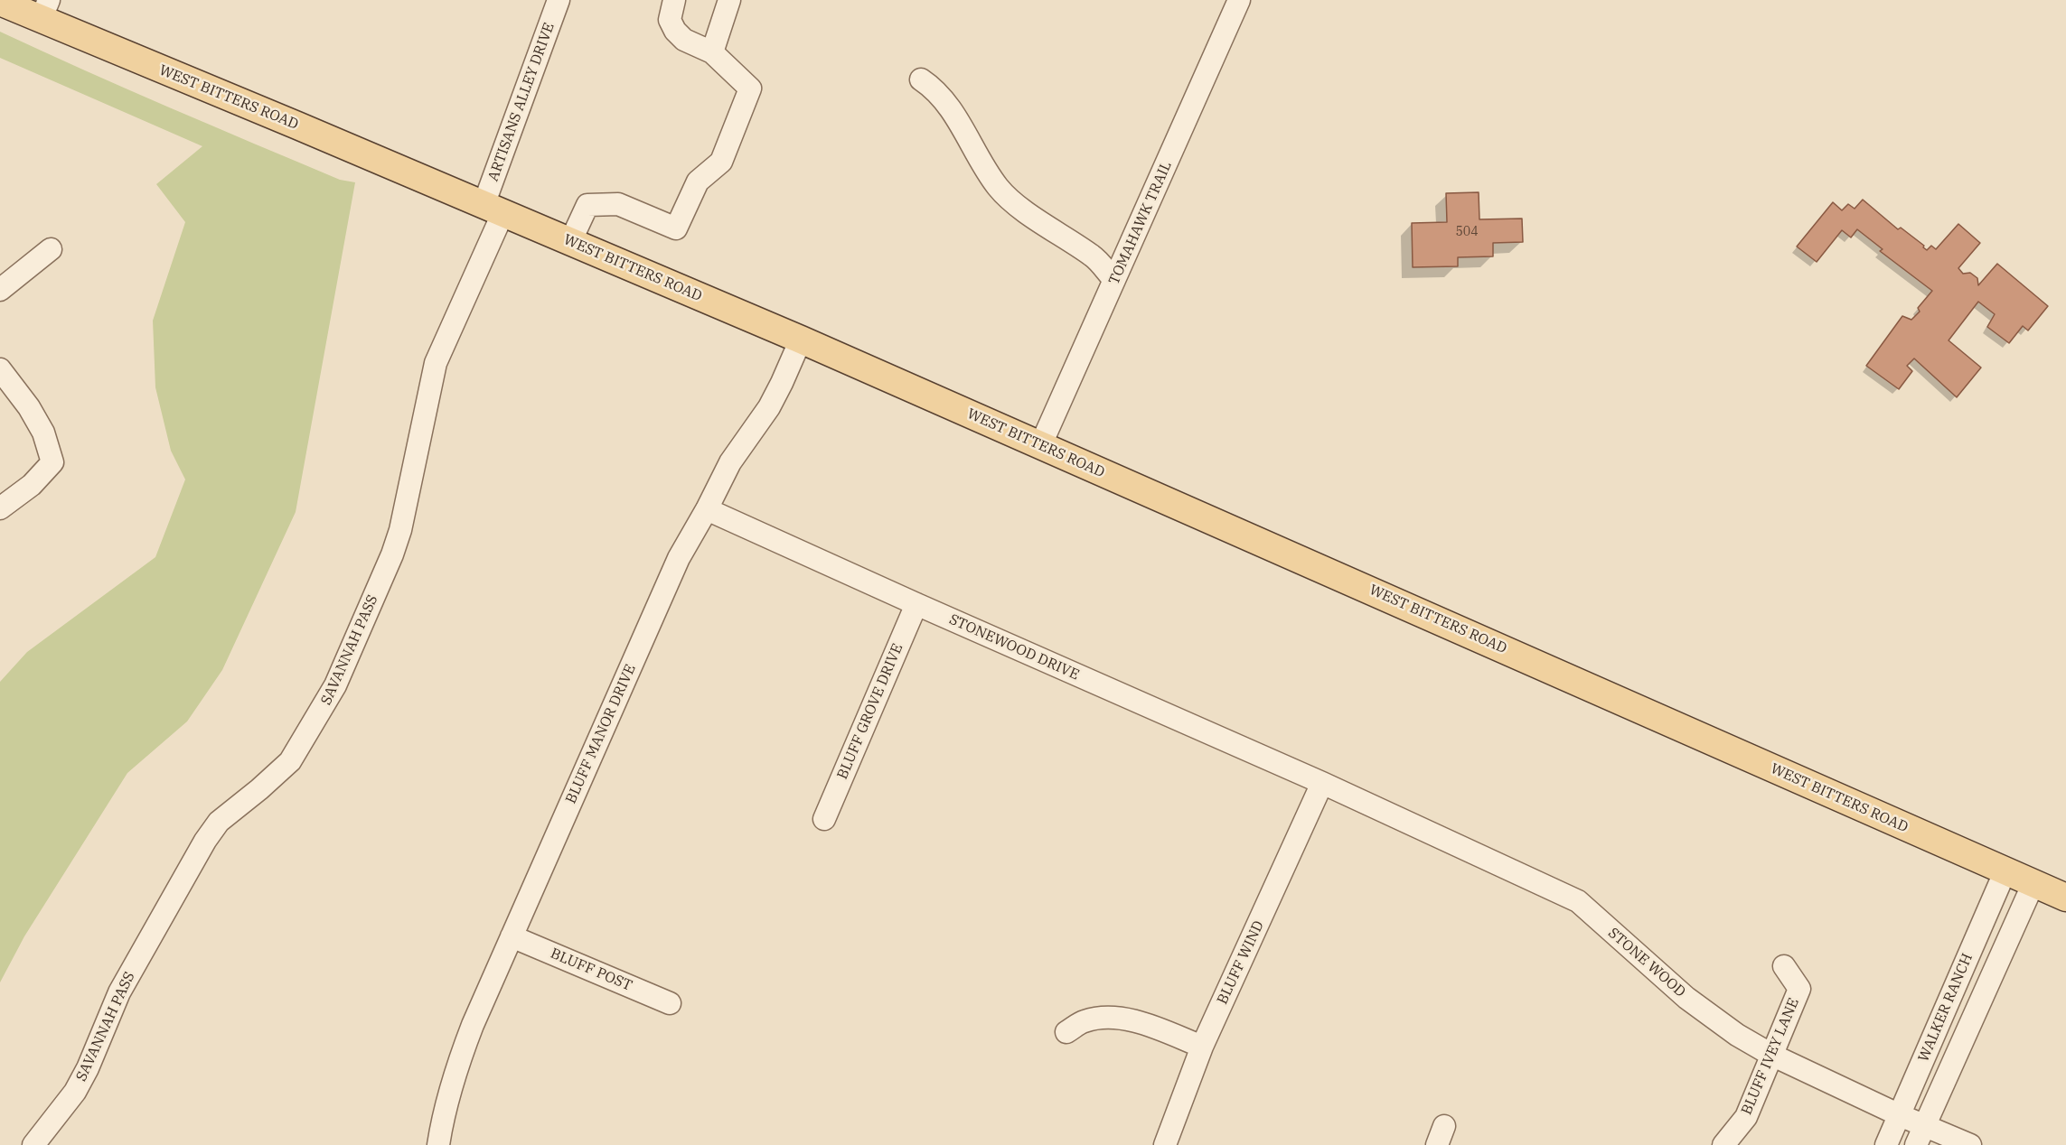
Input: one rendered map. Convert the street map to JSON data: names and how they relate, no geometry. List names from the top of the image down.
{
  "streets": {
    "main road": ["WEST BITTERS ROAD"],
    "street": [
      "ARTISANS ALLEY DRIVE",
      "TOMAHAWK TRAIL",
      "STONEWOOD DRIVE",
      "SAVANNAH PASS",
      "BLUFF GROVE DRIVE",
      "BLUFF MANOR DRIVE",
      "BLUFF WIND",
      "STONE WOOD",
      "BLUFF POST",
      "WALKER RANCH",
      "BLUFF IVEY LANE"
    ]
  },
  "crossings": [
    ["WEST BITTERS ROAD", "ARTISANS ALLEY DRIVE"],
    ["WEST BITTERS ROAD", "TOMAHAWK TRAIL"],
    ["WEST BITTERS ROAD", "SAVANNAH PASS"],
    ["WEST BITTERS ROAD", "BLUFF MANOR DRIVE"],
    ["WEST BITTERS ROAD", "WALKER RANCH"],
    ["ARTISANS ALLEY DRIVE", "SAVANNAH PASS"],
    ["STONEWOOD DRIVE", "BLUFF GROVE DRIVE"],
    ["STONEWOOD DRIVE", "BLUFF MANOR DRIVE"],
    ["STONEWOOD DRIVE", "BLUFF WIND"],
    ["STONEWOOD DRIVE", "STONE WOOD"],
    ["BLUFF MANOR DRIVE", "BLUFF POST"],
    ["BLUFF WIND", "STONE WOOD"],
    ["STONE WOOD", "WALKER RANCH"],
    ["STONE WOOD", "BLUFF IVEY LANE"]
  ],
  "house_numbers": ["504"]
}
